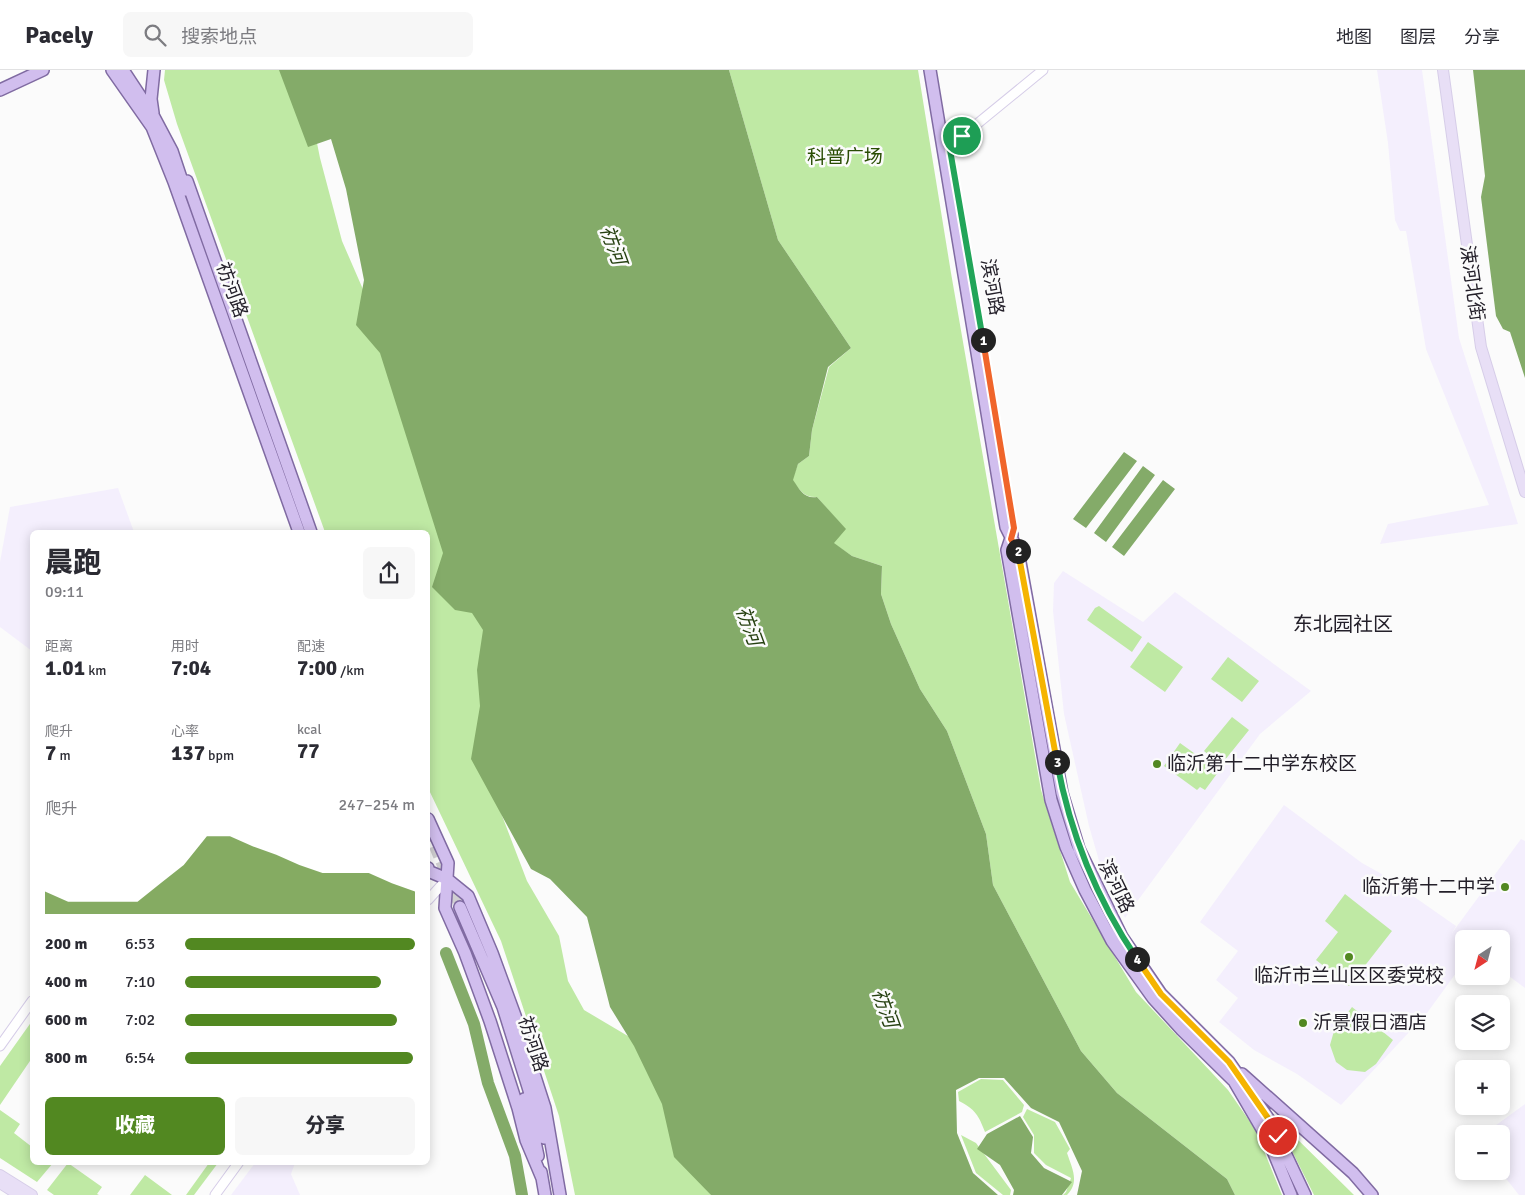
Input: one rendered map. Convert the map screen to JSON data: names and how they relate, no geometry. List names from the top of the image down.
{
  "streets": {
    "main road": ["涑河北街", "滨河路", "祊河路"]
  },
  "districts": ["东北园社区"],
  "water": ["祊河"],
  "parks": ["科普广场"],
  "places": [
    "临沂第十二中学东校区",
    "临沂第十二中学",
    "临沂市兰山区区委党校",
    "沂景假日酒店"
  ],
  "north": "bottom left",
  "page": {
    "header": "Pacely",
    "search": "搜索地点",
    "nav": ["地图", "图层", "分享"],
    "pins": [
      "1",
      "2",
      "3",
      "4"
    ],
    "heading": ["晨跑", "09:11"],
    "stats": [
      ["距离", "1.01 km"],
      ["用时", "7:04"],
      ["配速", "7:00 /km"],
      ["爬升", "7 m"],
      ["心率", "137 bpm"],
      ["kcal", "77"]
    ],
    "chart": ["爬升", "247–254 m"],
    "list": [
      {
        "name": "200 m",
        "note": "6:53"
      },
      {
        "name": "400 m",
        "note": "7:10"
      },
      {
        "name": "600 m",
        "note": "7:02"
      },
      {
        "name": "800 m",
        "note": "6:54"
      }
    ],
    "map_buttons": ["+", "−"],
    "buttons": ["收藏", "分享"]
  }
}
